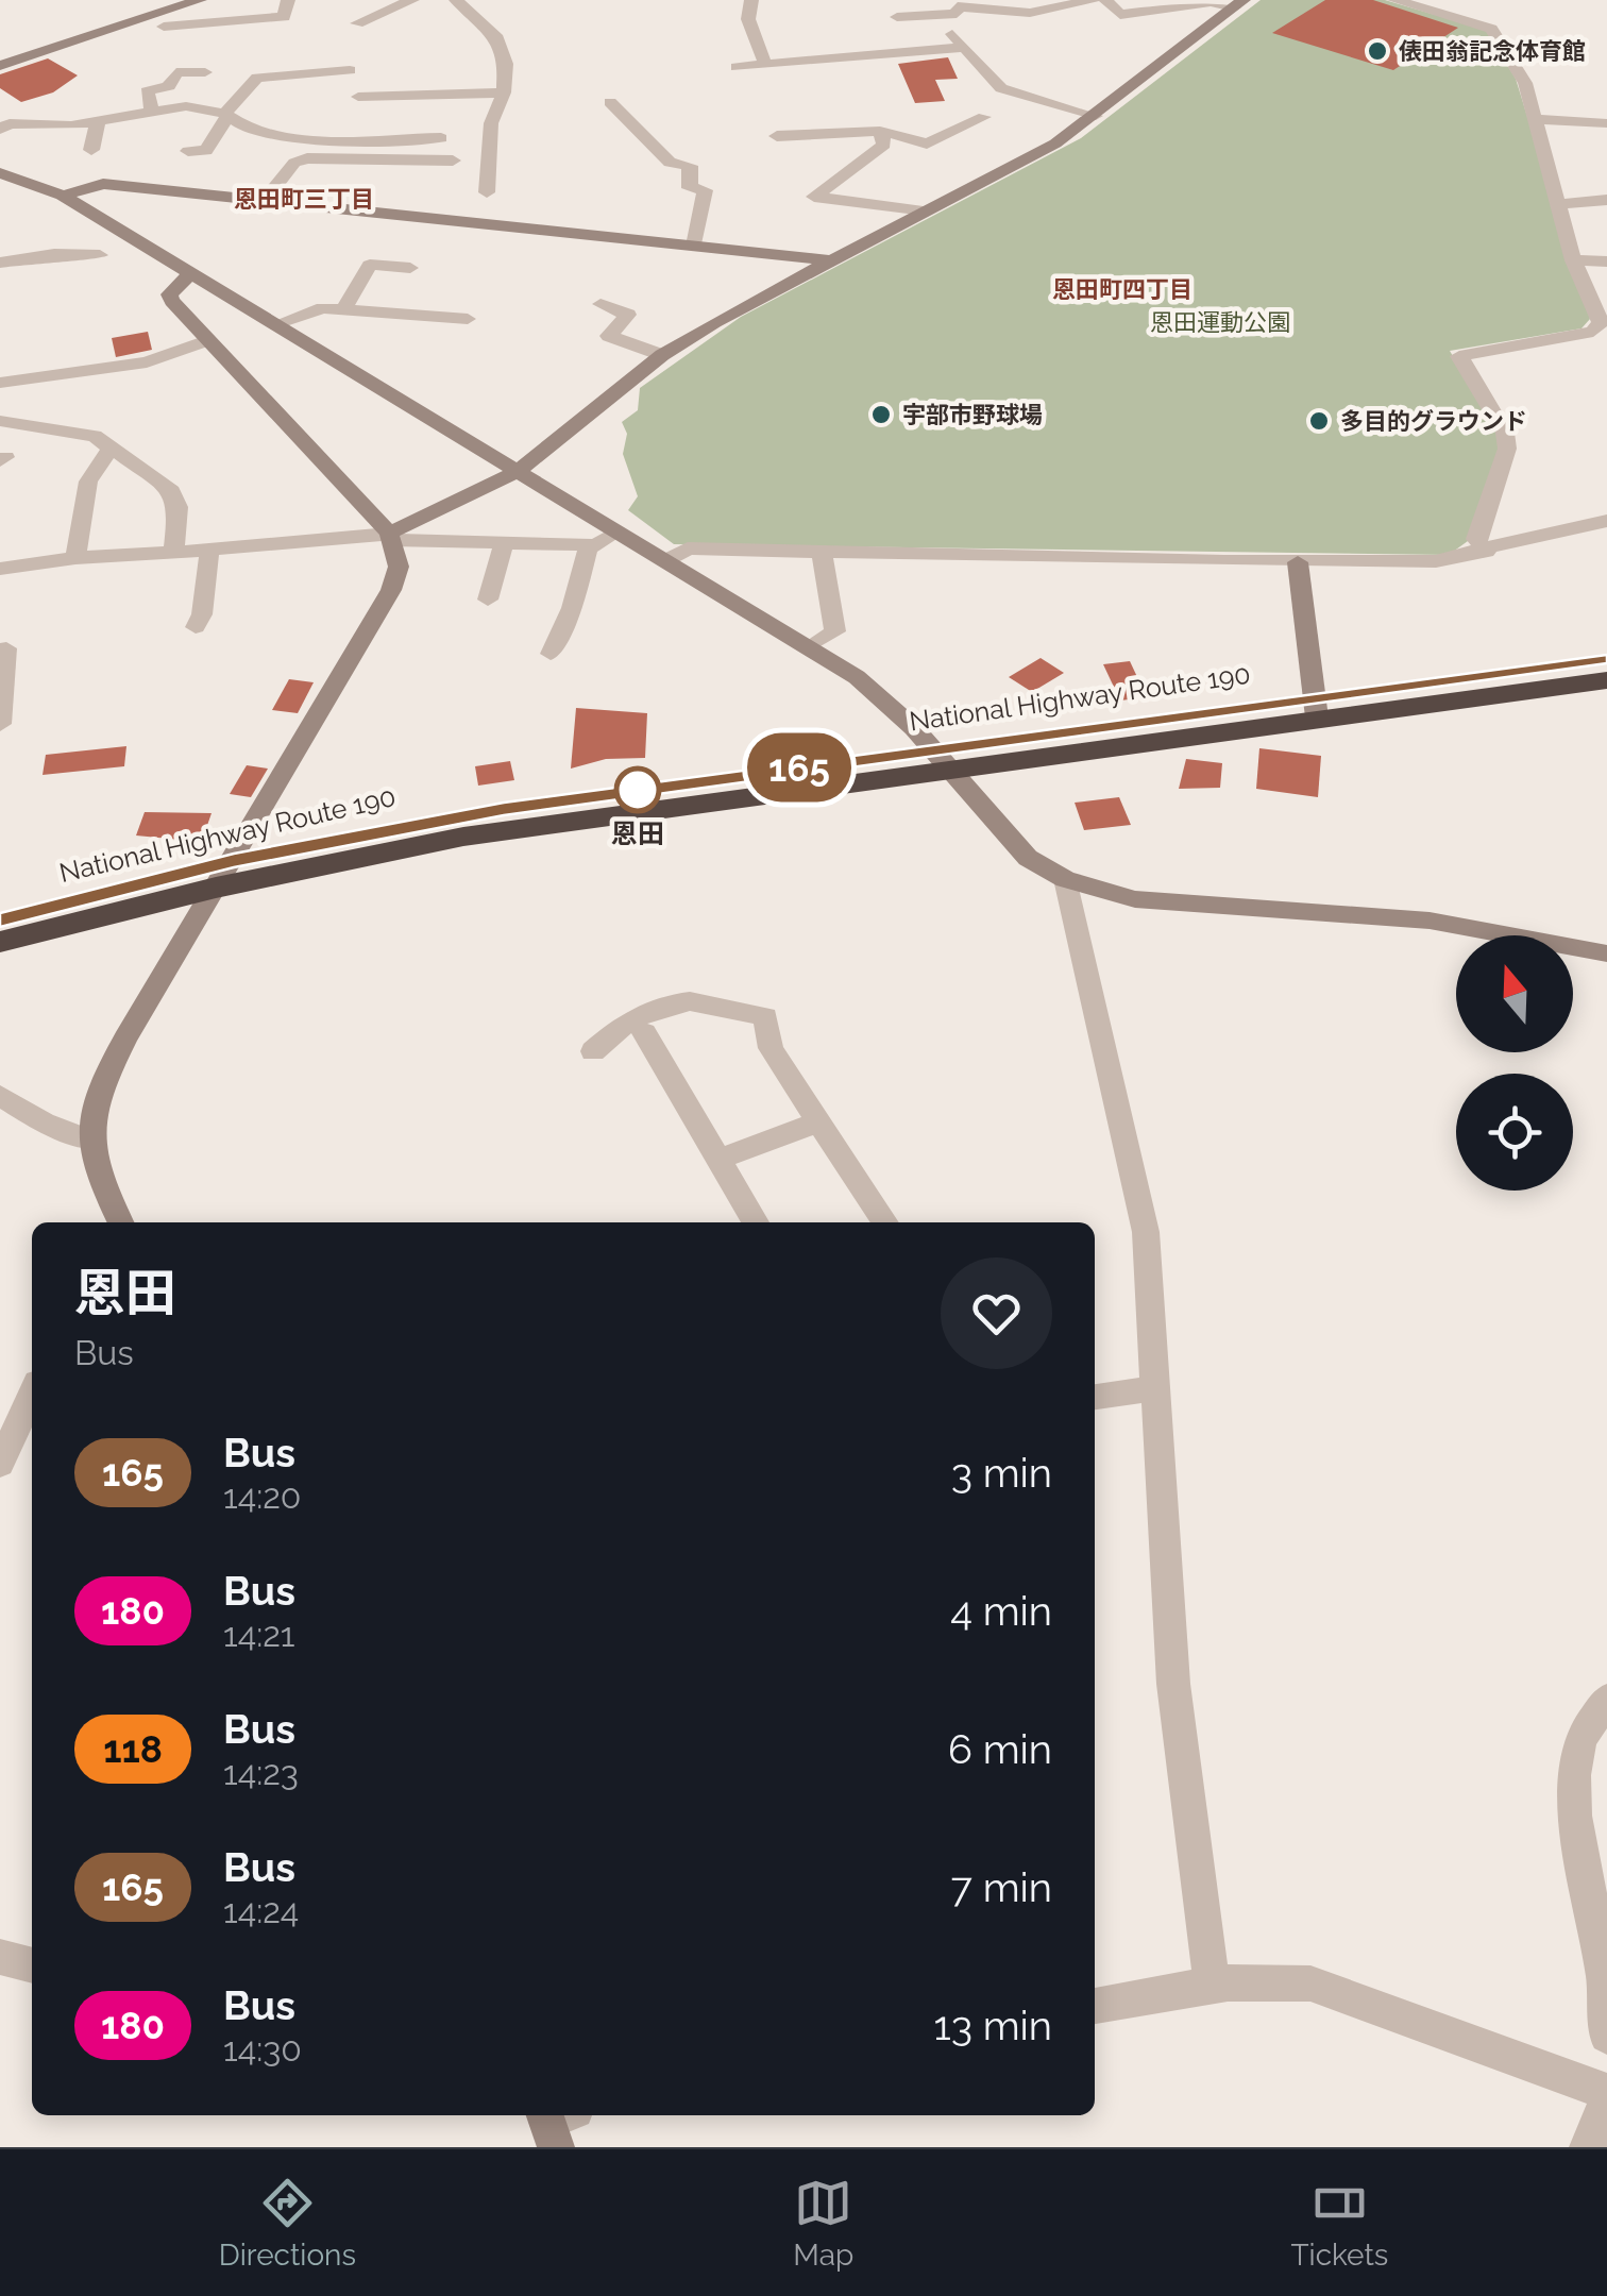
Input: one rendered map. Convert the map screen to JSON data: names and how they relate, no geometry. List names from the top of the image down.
{
  "streets": {
    "highway": ["National Highway Route 190"]
  },
  "districts": ["恩田町三丁目", "恩田町四丁目"],
  "parks": ["恩田運動公園"],
  "places": [
    "俵田翁記念体育館",
    "宇部市野球場",
    "多目的グラウンド",
    "恩田"
  ],
  "lines": ["bus line 165"],
  "north": "top",
  "page": {
    "on_map": "165",
    "heading": ["恩田", "Bus"],
    "list": [
      {
        "mark": "165",
        "name": "Bus",
        "note": "14:20",
        "value": "3 min"
      },
      {
        "mark": "180",
        "name": "Bus",
        "note": "14:21",
        "value": "4 min"
      },
      {
        "mark": "118",
        "name": "Bus",
        "note": "14:23",
        "value": "6 min"
      },
      {
        "mark": "165",
        "name": "Bus",
        "note": "14:24",
        "value": "7 min"
      },
      {
        "mark": "180",
        "name": "Bus",
        "note": "14:30",
        "value": "13 min"
      }
    ],
    "tabs": ["Directions", "Map", "Tickets"]
  }
}
